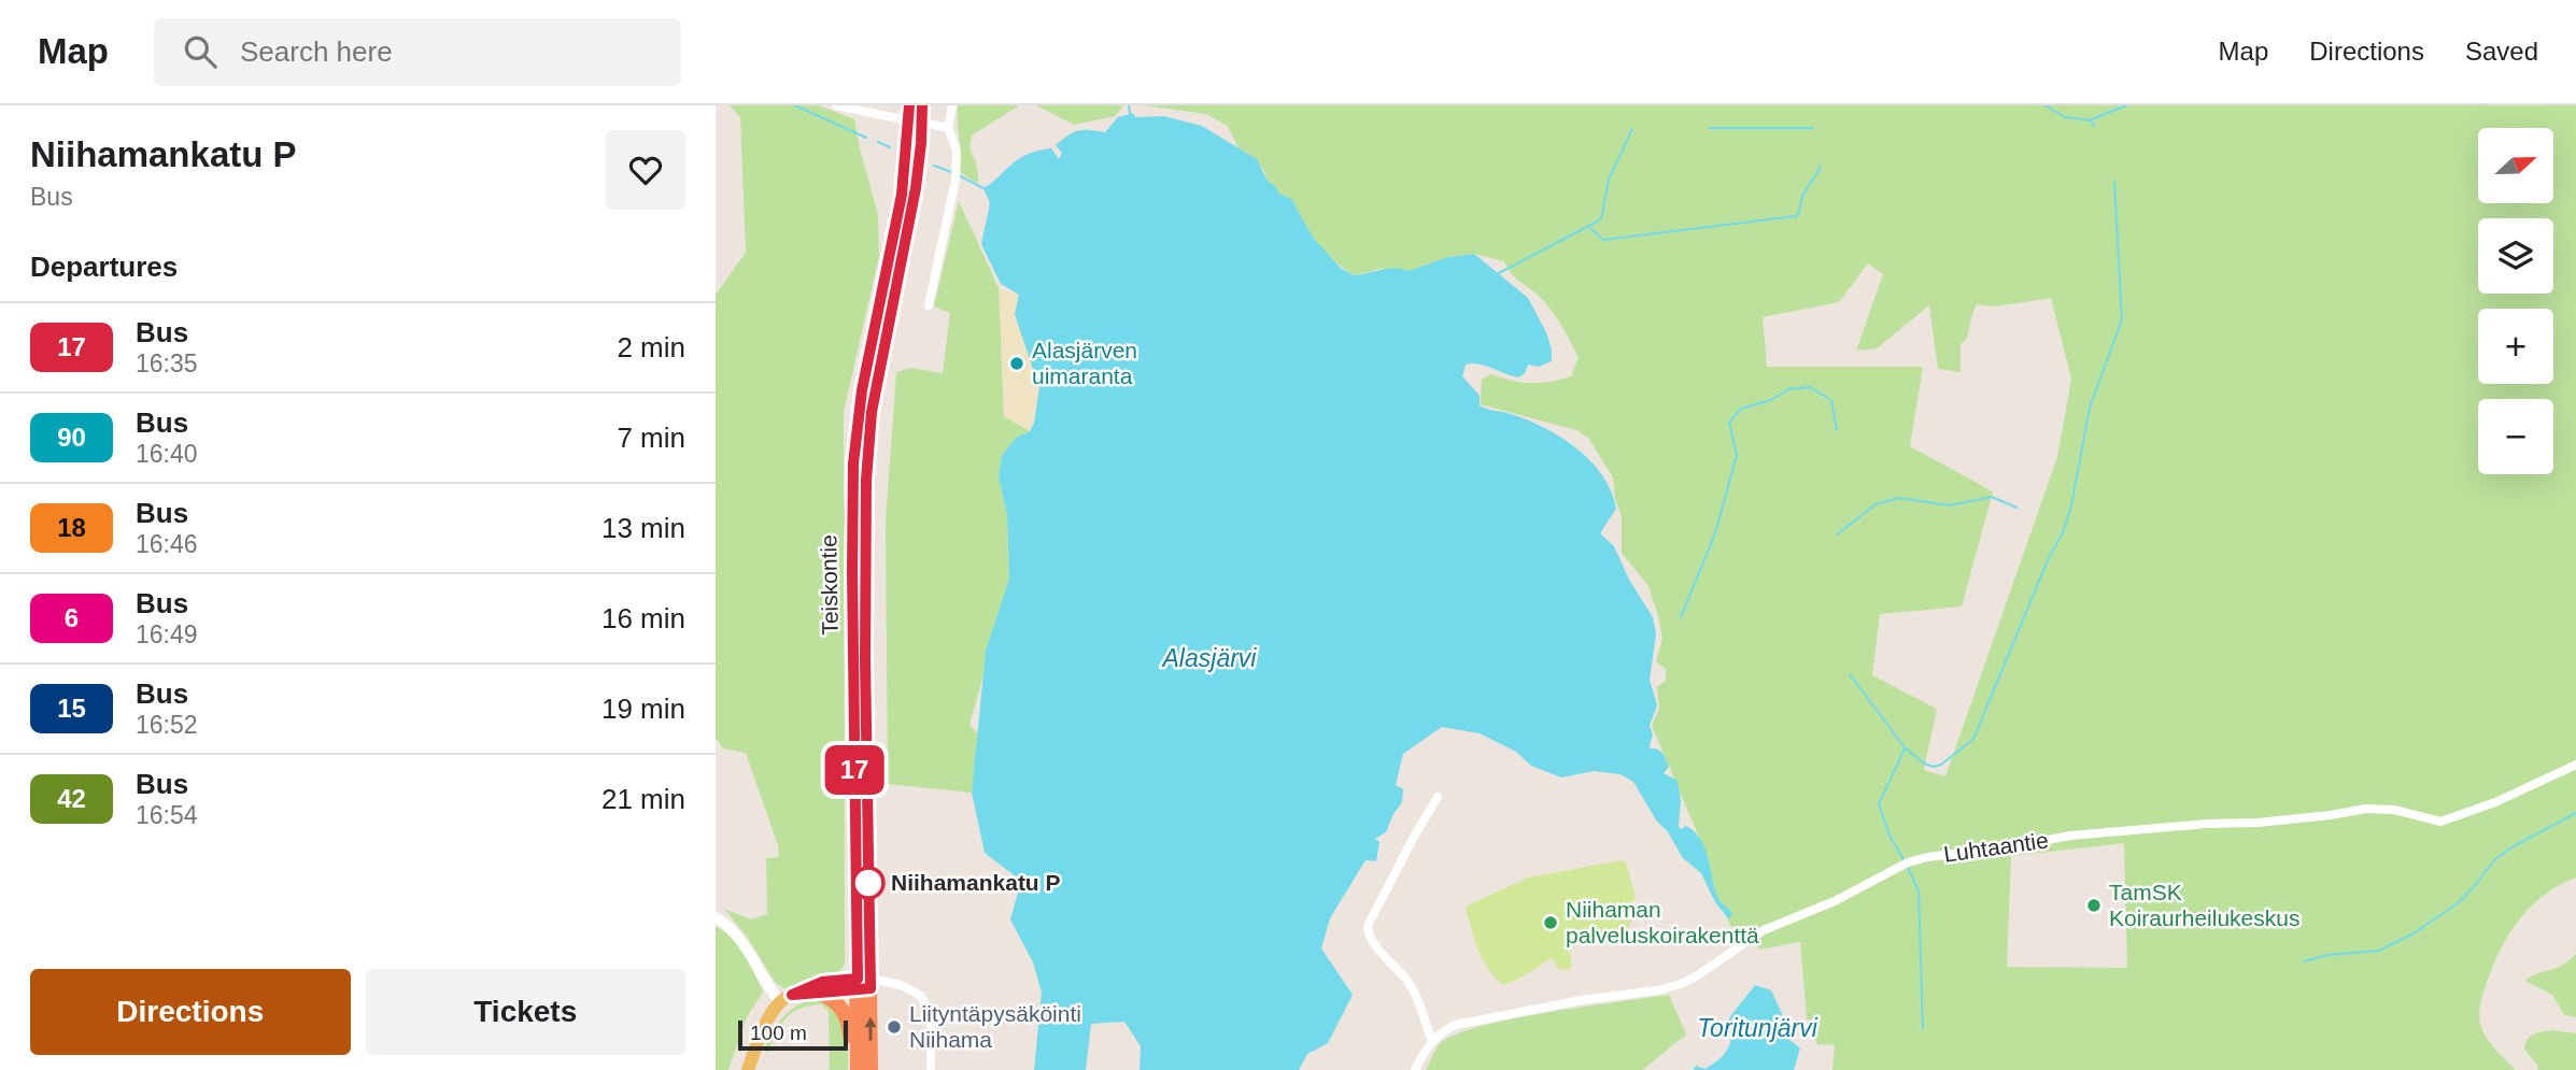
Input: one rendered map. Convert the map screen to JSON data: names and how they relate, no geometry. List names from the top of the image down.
{
  "streets": {
    "highway": ["Teiskontie"],
    "street": ["Luhtaantie"]
  },
  "water": ["Alasjärvi", "Toritunjärvi"],
  "places": [
    "Alasjärven uimaranta",
    "Niihamankatu P",
    "TamSK Koiraurheilukeskus",
    "Niihaman palveluskoirakenttä",
    "Liityntäpysäköinti Niihama"
  ],
  "lines": ["bus line 17"],
  "scale_bar": "100 m",
  "north": "right",
  "page": {
    "header": "Map",
    "search": "Search here",
    "nav": ["Map", "Directions", "Saved"],
    "heading": [
      ["Niihamankatu P", "Bus"],
      "Departures"
    ],
    "on_map": "17",
    "map_buttons": ["+", "−"],
    "list": [
      {
        "mark": "17",
        "name": "Bus",
        "note": "16:35",
        "value": "2 min"
      },
      {
        "mark": "90",
        "name": "Bus",
        "note": "16:40",
        "value": "7 min"
      },
      {
        "mark": "18",
        "name": "Bus",
        "note": "16:46",
        "value": "13 min"
      },
      {
        "mark": "6",
        "name": "Bus",
        "note": "16:49",
        "value": "16 min"
      },
      {
        "mark": "15",
        "name": "Bus",
        "note": "16:52",
        "value": "19 min"
      },
      {
        "mark": "42",
        "name": "Bus",
        "note": "16:54",
        "value": "21 min"
      }
    ],
    "buttons": ["Directions", "Tickets"],
    "scale": "100 m"
  }
}
